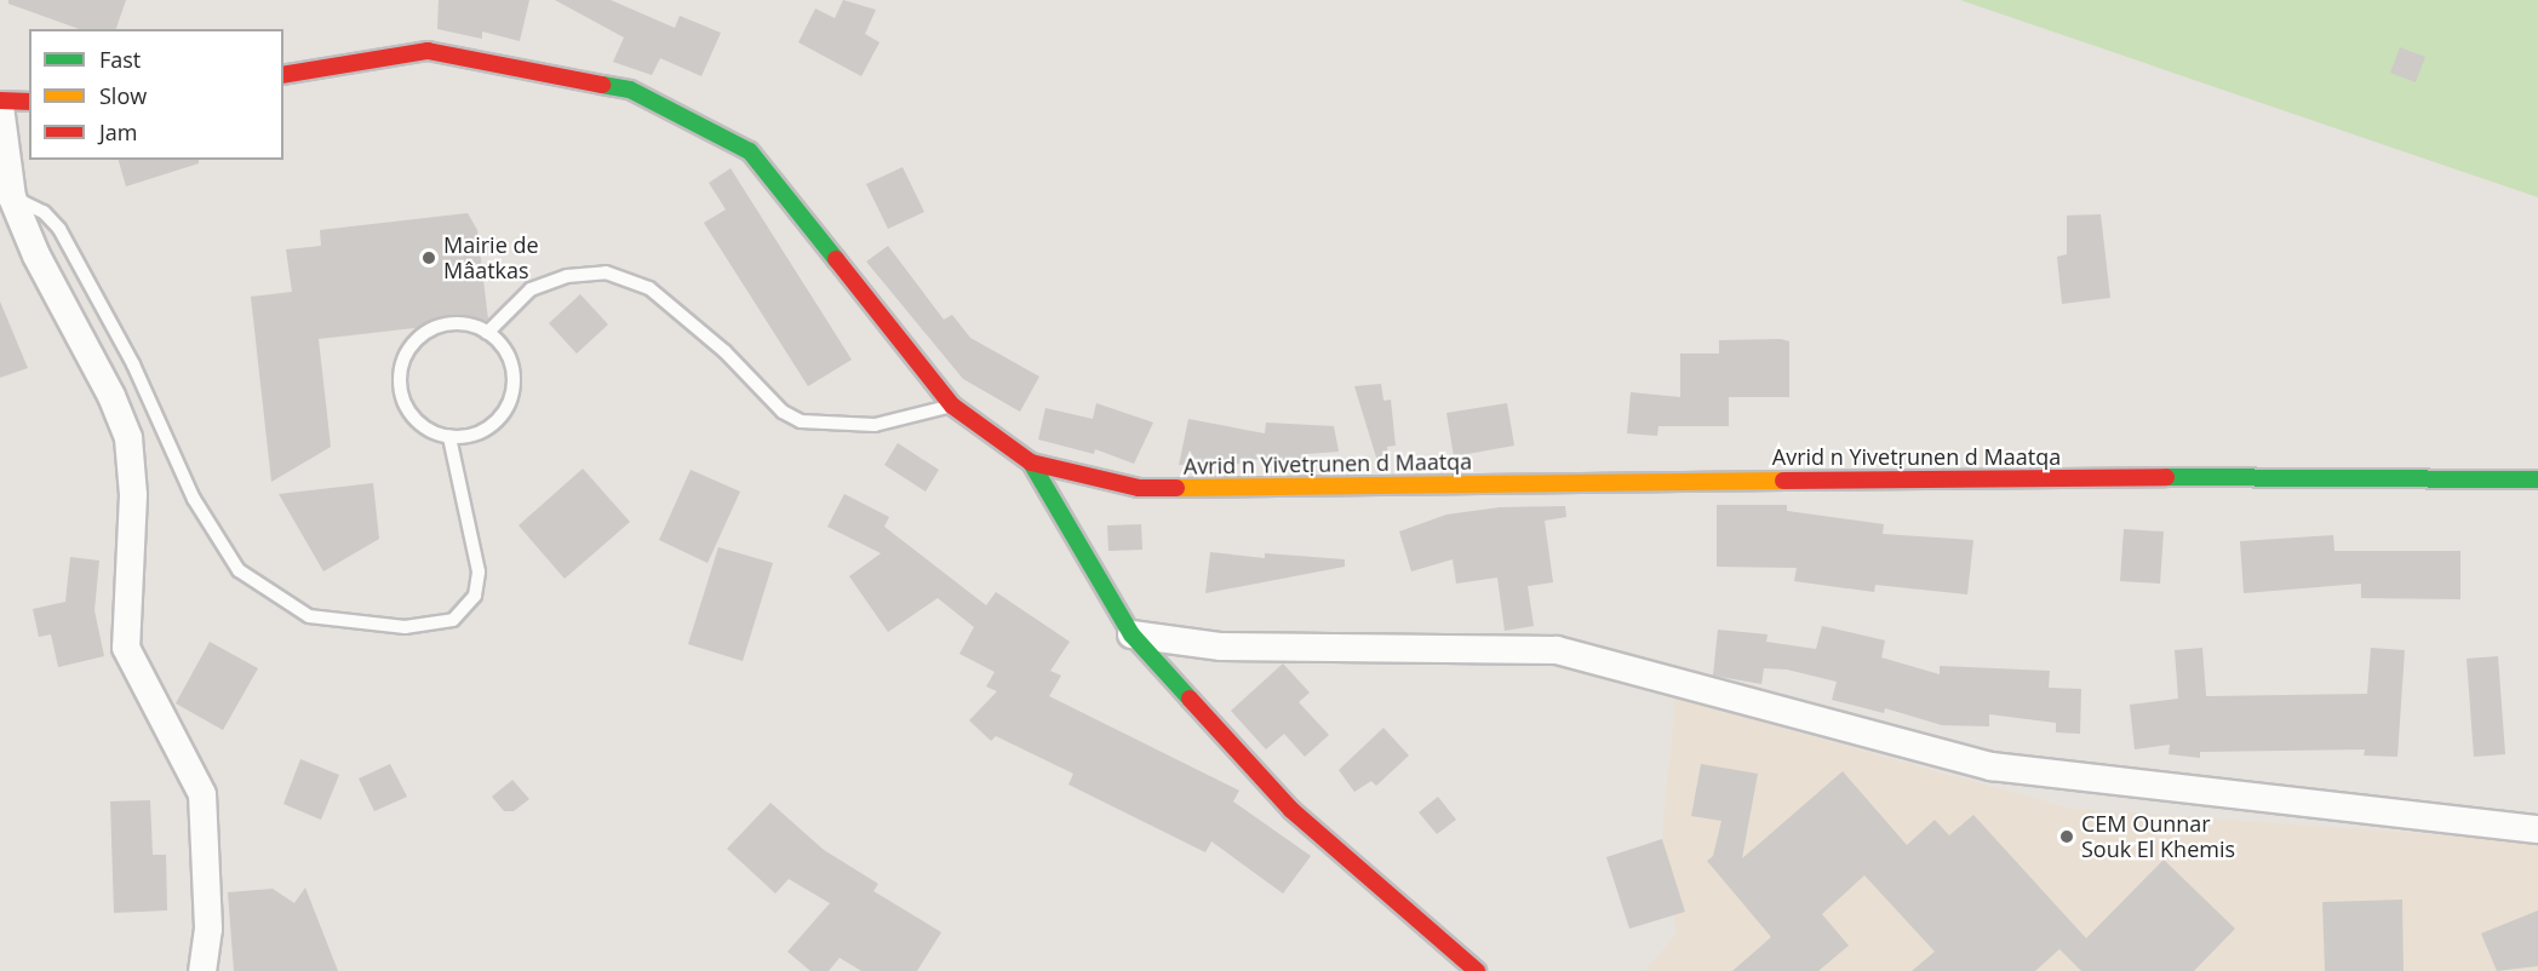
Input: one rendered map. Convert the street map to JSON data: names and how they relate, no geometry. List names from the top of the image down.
{
  "streets": {
    "main road": ["Avrid n Yivetṛunen d Maatqa"]
  },
  "places": ["Mairie de Mâatkas", "CEM Ounnar Souk El Khemis"],
  "legend": ["Fast", "Slow", "Jam"]
}
